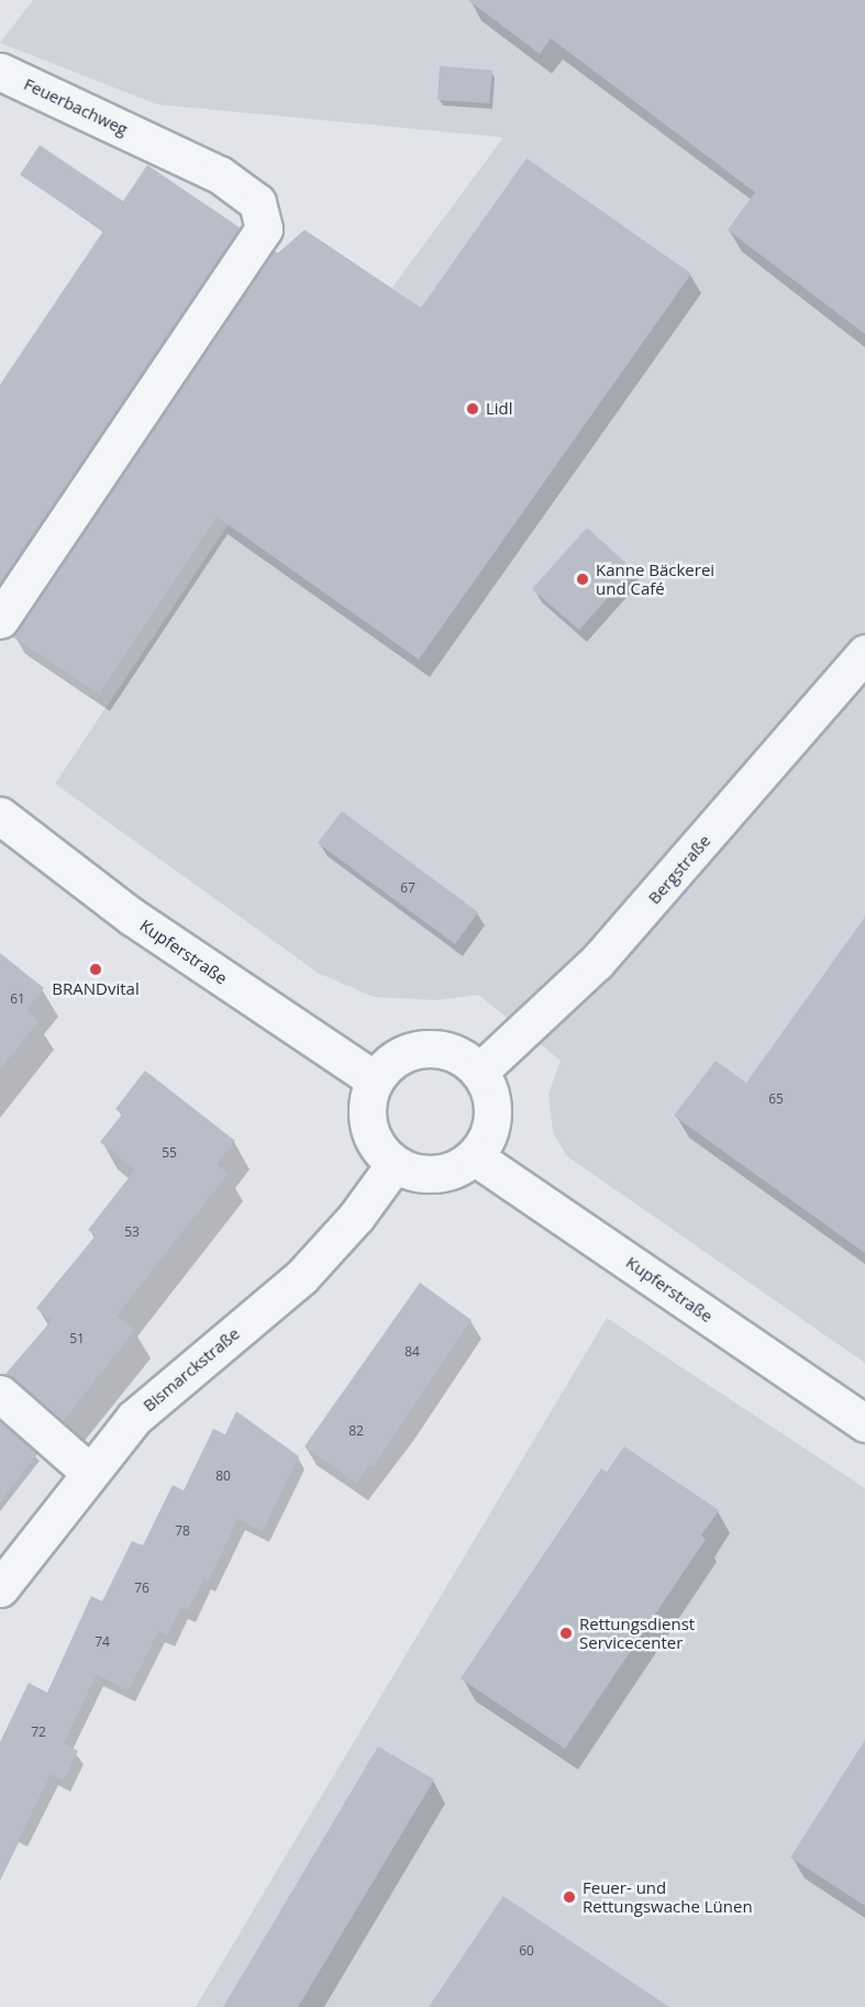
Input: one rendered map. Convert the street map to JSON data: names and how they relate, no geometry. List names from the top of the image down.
{
  "streets": {
    "street": [
      "Feuerbachweg",
      "Bergstraße",
      "Kupferstraße",
      "Bismarckstraße"
    ]
  },
  "crossings": [
    ["Bergstraße", "Kupferstraße"],
    ["Bergstraße", "Bismarckstraße"],
    ["Kupferstraße", "Bismarckstraße"]
  ],
  "places": [
    "Lidl",
    "Kanne Bäckerei und Café",
    "BRANDvital",
    "Rettungsdienst Servicecenter",
    "Feuer- und Rettungswache Lünen"
  ],
  "house_numbers": [
    "67",
    "61",
    "65",
    "55",
    "53",
    "51",
    "84",
    "82",
    "80",
    "78",
    "76",
    "74",
    "72",
    "60"
  ]
}
